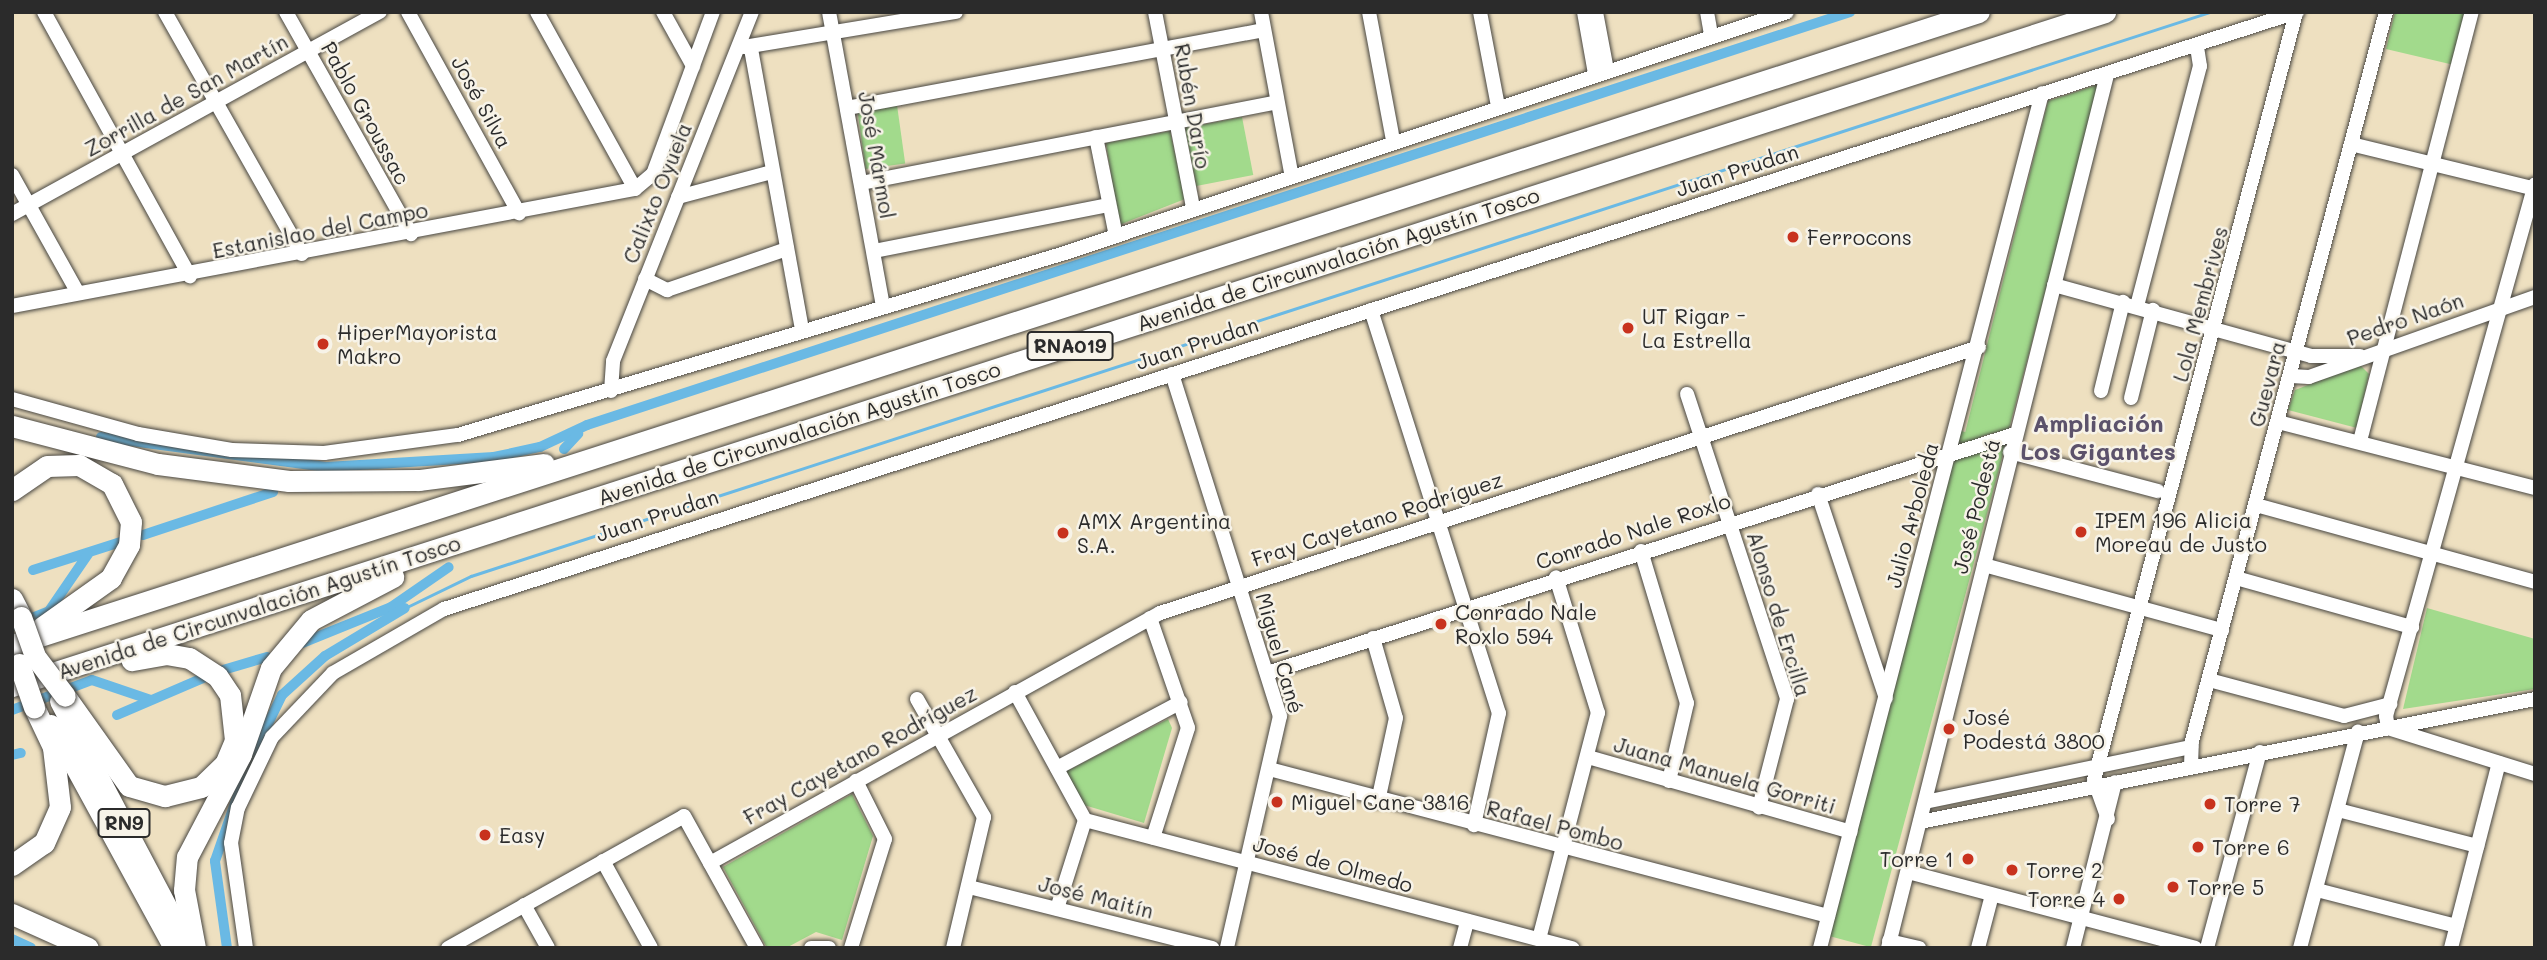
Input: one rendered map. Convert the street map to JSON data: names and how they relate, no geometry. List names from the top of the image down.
{
  "streets": {
    "highway": ["Avenida de Circunvalación Agustín Tosco", "RNA019"],
    "main road": ["RN9"],
    "street": [
      "Zorrilla de San Martín",
      "José Silva",
      "Rubén Darío",
      "Pablo Groussac",
      "José Mármol",
      "Juan Prudan",
      "Calixto Oyuela",
      "Estanislao del Campo",
      "Lola Membrives",
      "Pedro Naón",
      "Guevara",
      "José Podestá",
      "Julio Arboleda",
      "Fray Cayetano Rodríguez",
      "Conrado Nale Roxlo",
      "Alonso de Ercilla",
      "Miguel Cané",
      "Juana Manuela Gorriti",
      "Rafael Pombo",
      "José de Olmedo",
      "José Maitín"
    ]
  },
  "crossings": [
    ["Zorrilla de San Martín", "Pablo Groussac"],
    ["José Silva", "Estanislao del Campo"],
    ["Pablo Groussac", "Estanislao del Campo"],
    ["Juan Prudan", "Lola Membrives"],
    ["Juan Prudan", "José Podestá"],
    ["Juan Prudan", "Julio Arboleda"],
    ["Juan Prudan", "Miguel Cané"],
    ["Calixto Oyuela", "Estanislao del Campo"],
    ["Pedro Naón", "Guevara"],
    ["José Podestá", "Conrado Nale Roxlo"],
    ["Julio Arboleda", "Fray Cayetano Rodríguez"],
    ["Julio Arboleda", "Conrado Nale Roxlo"],
    ["Julio Arboleda", "Juana Manuela Gorriti"],
    ["Julio Arboleda", "Rafael Pombo"],
    ["Fray Cayetano Rodríguez", "Alonso de Ercilla"],
    ["Fray Cayetano Rodríguez", "Miguel Cané"],
    ["Conrado Nale Roxlo", "Alonso de Ercilla"],
    ["Conrado Nale Roxlo", "Miguel Cané"],
    ["Alonso de Ercilla", "Juana Manuela Gorriti"],
    ["Miguel Cané", "Rafael Pombo"],
    ["Miguel Cané", "José de Olmedo"]
  ],
  "districts": ["Ampliación Los Gigantes"],
  "places": [
    "Ferrocons",
    "UT Rigar - La Estrella",
    "HiperMayorista Makro",
    "IPEM 196 Alicia Moreau de Justo",
    "AMX Argentina S.A.",
    "Conrado Nale Roxlo 594",
    "José Podestá 3800",
    "Miguel Cane 3816",
    "Torre 7",
    "Easy",
    "Torre 6",
    "Torre 1",
    "Torre 2",
    "Torre 5",
    "Torre 4"
  ]
}
